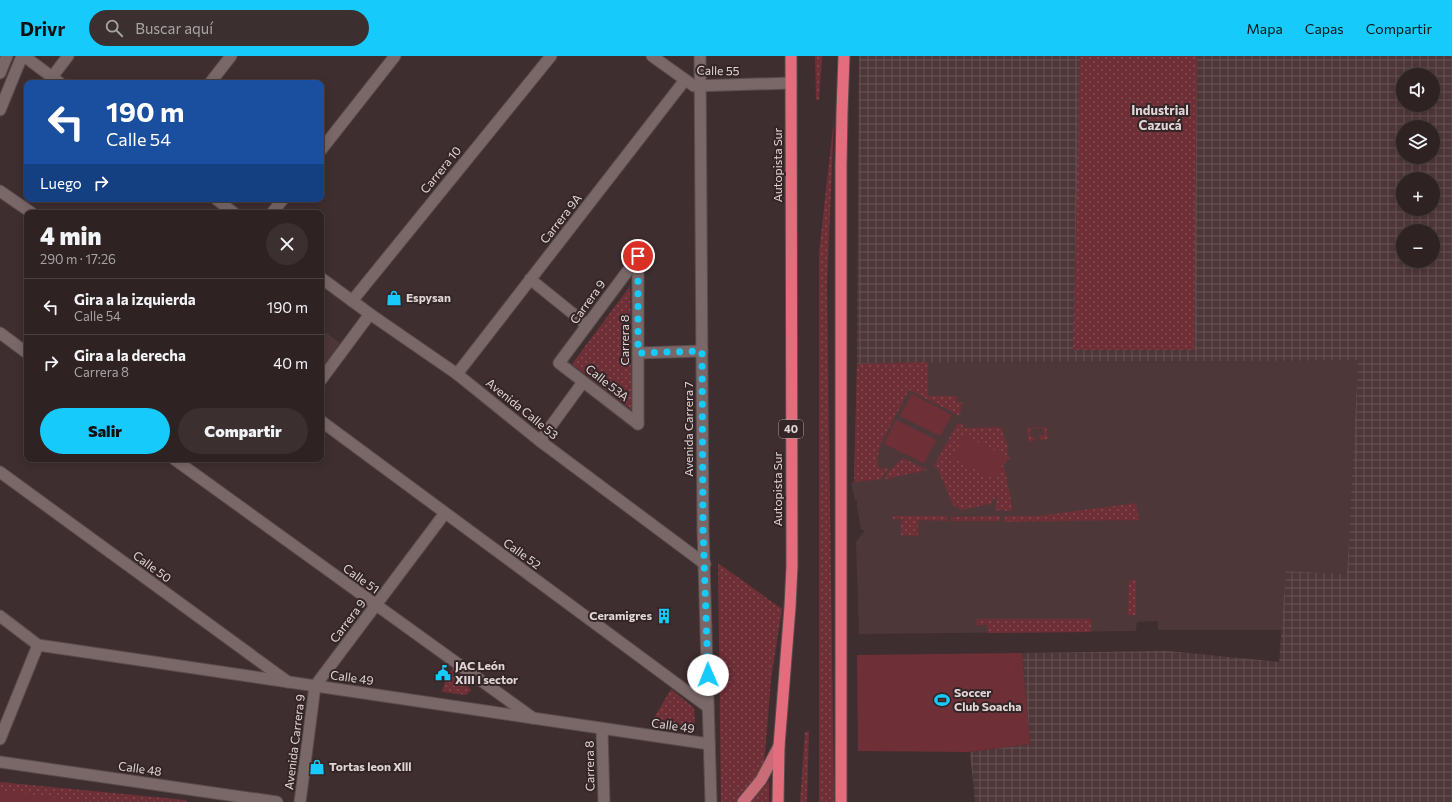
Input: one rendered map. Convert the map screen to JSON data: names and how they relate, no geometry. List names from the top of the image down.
{
  "streets": {
    "highway": ["Autopista Sur", "40"],
    "street": [
      "Calle 55",
      "Carrera 10",
      "Carrera 9A",
      "Carrera 9",
      "Carrera 8",
      "Calle 53A",
      "Avenida Calle 53",
      "Avenida Carrera 7",
      "Calle 52",
      "Calle 50",
      "Calle 51",
      "Calle 49",
      "Avenida Carrera 9",
      "Calle 48"
    ]
  },
  "crossings": [
    ["Calle 55", "Autopista Sur"],
    ["Calle 55", "Carrera 9A"],
    ["Calle 55", "Avenida Carrera 7"],
    ["Carrera 10", "Avenida Calle 53"],
    ["Carrera 9A", "Avenida Calle 53"],
    ["Carrera 9", "Carrera 8"],
    ["Carrera 9", "Calle 53A"],
    ["Carrera 9", "Calle 52"],
    ["Carrera 9", "Calle 51"],
    ["Carrera 9", "Calle 49"],
    ["Carrera 9", "Avenida Carrera 9"],
    ["Carrera 8", "Calle 53A"],
    ["Carrera 8", "Calle 49"],
    ["Avenida Calle 53", "Avenida Carrera 7"],
    ["Avenida Carrera 7", "Calle 52"],
    ["Avenida Carrera 7", "Calle 49"],
    ["Calle 50", "Calle 49"],
    ["Calle 51", "Calle 49"],
    ["Calle 49", "Avenida Carrera 9"]
  ],
  "districts": ["Industrial Cazucá"],
  "places": {
    "shop": ["Espysan", "Tortas leon Xlll"],
    "building": ["Ceramigres"],
    "public building": ["JAC León XIII I sector"],
    "sports": ["Soccer Club Soacha"]
  },
  "page": {
    "header": "Drivr",
    "search": "Buscar aquí",
    "nav": ["Mapa", "Capas", "Compartir"],
    "map_buttons": ["+", "−"],
    "turn": ["190 m", "Calle 54"],
    "then": "Luego",
    "heading": ["4 min", "290 m · 17:26"],
    "list": [
      {
        "name": "Gira a la izquierda",
        "note": "Calle 54",
        "value": "190 m"
      },
      {
        "name": "Gira a la derecha",
        "note": "Carrera 8",
        "value": "40 m"
      }
    ],
    "buttons": ["Salir", "Compartir"]
  }
}
